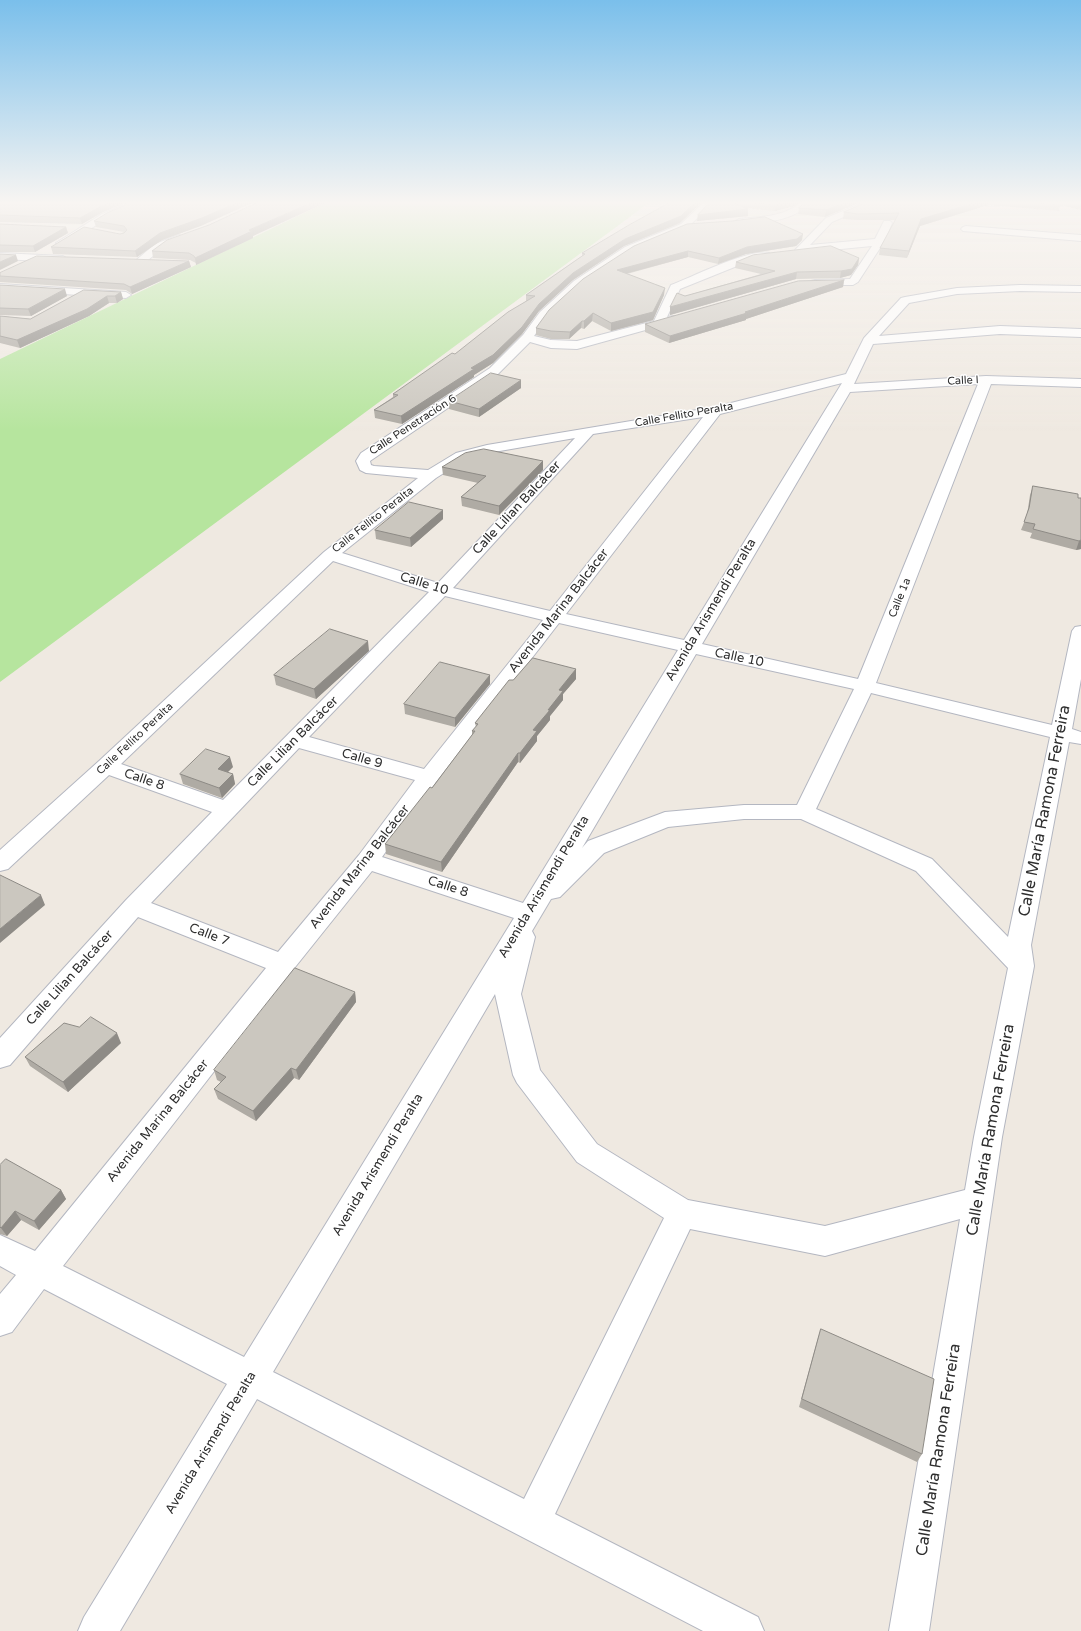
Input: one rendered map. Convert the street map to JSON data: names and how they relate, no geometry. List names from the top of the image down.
{
  "streets": {
    "street": [
      "Calle I",
      "Calle Fellito Peralta",
      "Calle Penetración 6",
      "Calle Lilian Balcácer",
      "Calle 10",
      "Calle 1a",
      "Avenida Arismendi Peralta",
      "Avenida Marina Balcácer",
      "Calle 9",
      "Calle 8",
      "Calle María Ramona Ferreira",
      "Calle 7"
    ]
  },
  "crossings": [
    ["Calle I", "Calle Fellito Peralta"],
    ["Calle I", "Calle 1a"],
    ["Calle I", "Avenida Arismendi Peralta"],
    ["Calle Fellito Peralta", "Calle Penetración 6"],
    ["Calle Fellito Peralta", "Calle Lilian Balcácer"],
    ["Calle Fellito Peralta", "Calle 10"],
    ["Calle Fellito Peralta", "Avenida Arismendi Peralta"],
    ["Calle Fellito Peralta", "Avenida Marina Balcácer"],
    ["Calle Fellito Peralta", "Calle 8"],
    ["Calle Lilian Balcácer", "Calle 10"],
    ["Calle Lilian Balcácer", "Calle 9"],
    ["Calle Lilian Balcácer", "Calle 8"],
    ["Calle Lilian Balcácer", "Calle 7"],
    ["Calle 10", "Calle 1a"],
    ["Calle 10", "Avenida Arismendi Peralta"],
    ["Calle 10", "Avenida Marina Balcácer"],
    ["Calle 10", "Calle María Ramona Ferreira"],
    ["Avenida Arismendi Peralta", "Calle 8"],
    ["Avenida Marina Balcácer", "Calle 9"],
    ["Avenida Marina Balcácer", "Calle 8"],
    ["Avenida Marina Balcácer", "Calle 7"]
  ]
}
